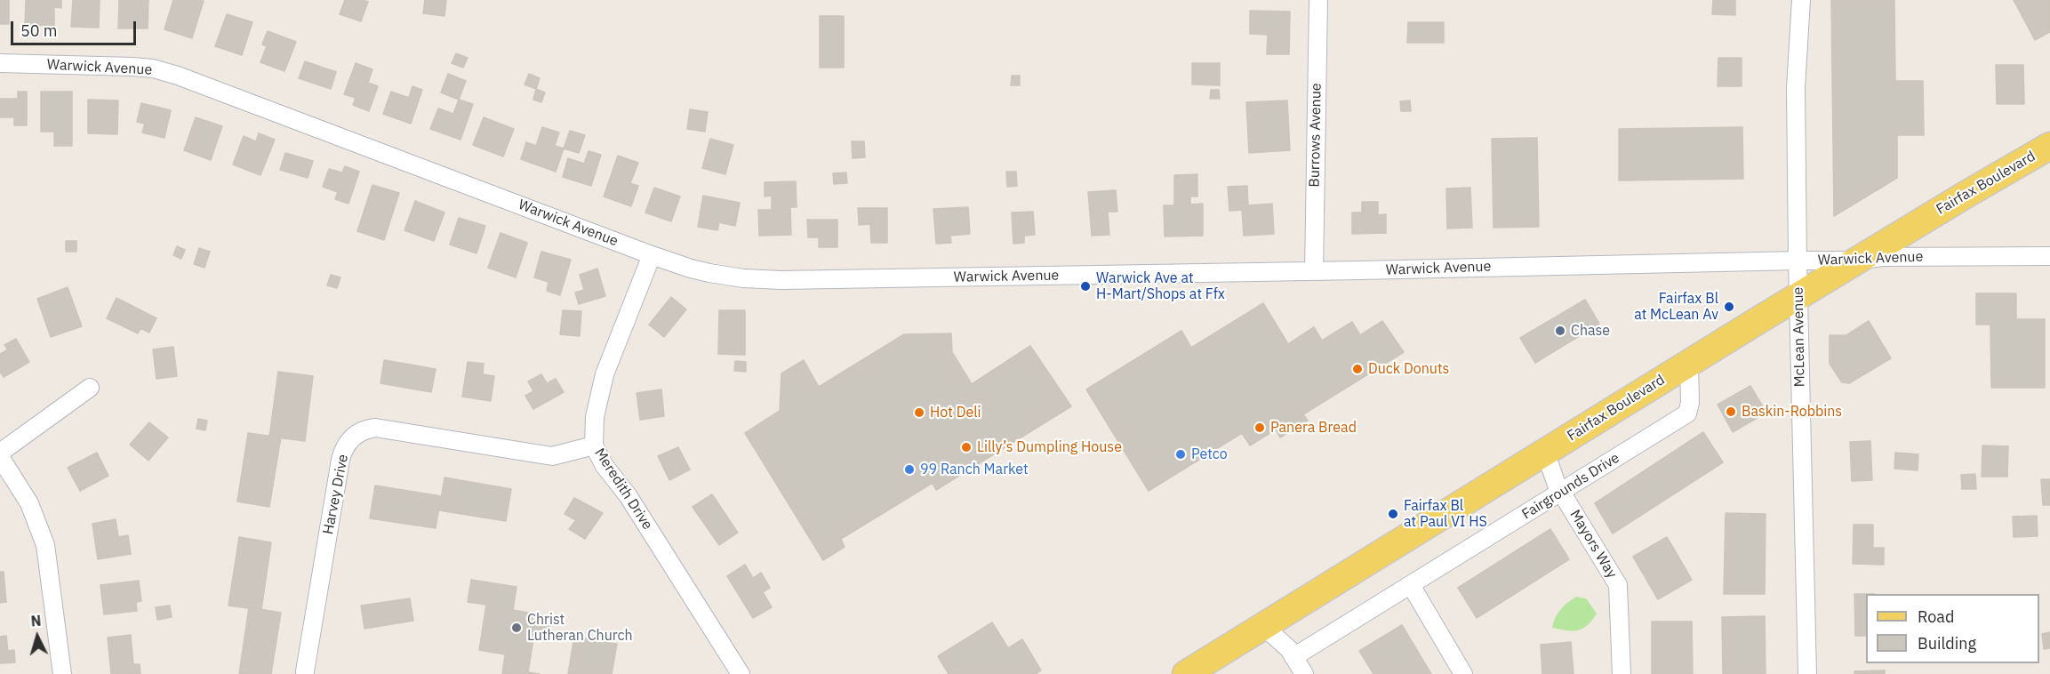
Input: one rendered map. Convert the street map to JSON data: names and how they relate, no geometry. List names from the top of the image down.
{
  "streets": {
    "main road": ["Fairfax Boulevard"],
    "street": [
      "Warwick Avenue",
      "Burrows Avenue",
      "McLean Avenue",
      "Fairgrounds Drive",
      "Meredith Drive",
      "Harvey Drive",
      "Mayors Way"
    ]
  },
  "crossings": [
    ["Warwick Avenue", "Burrows Avenue"],
    ["Warwick Avenue", "Fairfax Boulevard"],
    ["Warwick Avenue", "McLean Avenue"],
    ["Warwick Avenue", "Meredith Drive"],
    ["Fairfax Boulevard", "McLean Avenue"],
    ["Fairfax Boulevard", "Fairgrounds Drive"],
    ["Fairfax Boulevard", "Mayors Way"],
    ["Fairgrounds Drive", "Mayors Way"],
    ["Meredith Drive", "Harvey Drive"]
  ],
  "places": [
    "Warwick Ave at H-Mart/Shops at Ffx",
    "Fairfax Bl at McLean Av",
    "Chase",
    "Duck Donuts",
    "Baskin-Robbins",
    "Hot Deli",
    "Panera Bread",
    "Lilly’s Dumpling House",
    "Petco",
    "99 Ranch Market",
    "Fairfax Bl at Paul VI HS",
    "Christ Lutheran Church"
  ],
  "legend": ["Road", "Building"],
  "scale_bar": "50 m",
  "north": "top"
}
